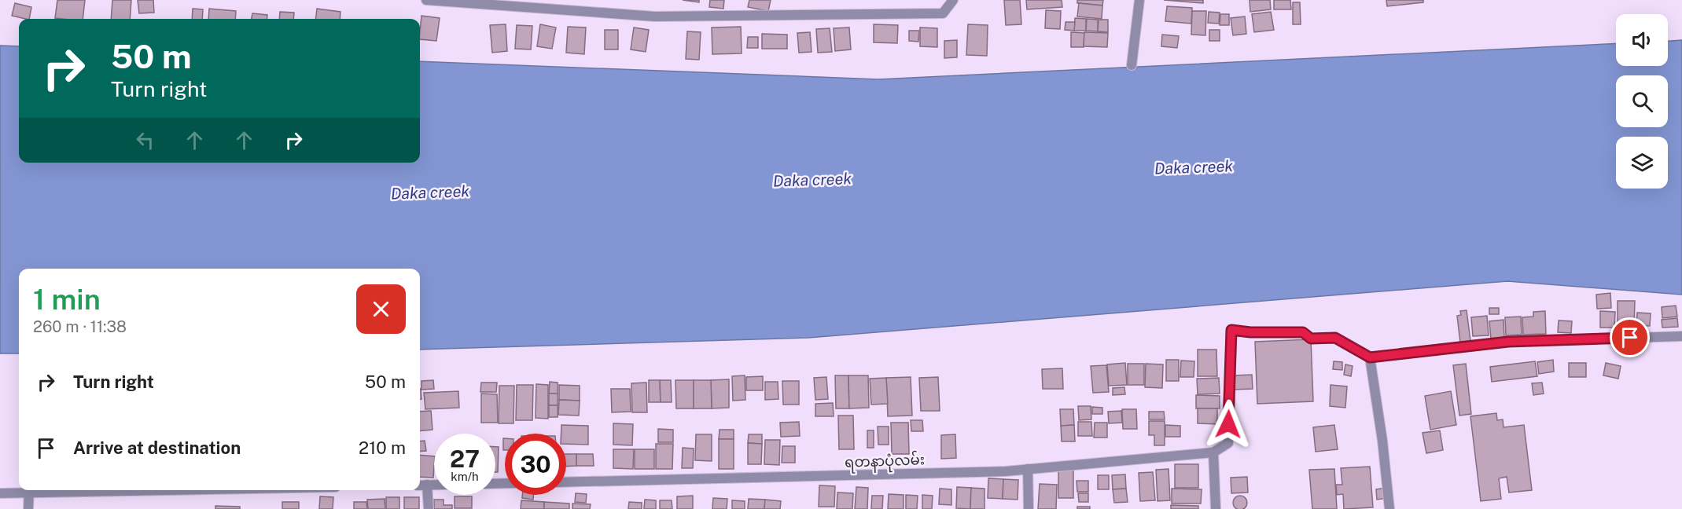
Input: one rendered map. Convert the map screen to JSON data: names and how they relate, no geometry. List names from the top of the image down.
{
  "streets": {
    "street": ["ရတနာပုံလမ်း"]
  },
  "water": ["Daka creek"],
  "page": {
    "turn": ["50 m", "Turn right"],
    "heading": ["1 min", "260 m · 11:38"],
    "list": [
      {
        "name": "Turn right",
        "value": "50 m"
      },
      {
        "name": "Arrive at destination",
        "value": "210 m"
      }
    ],
    "speed": "27 km/h",
    "limit": "30"
  }
}
